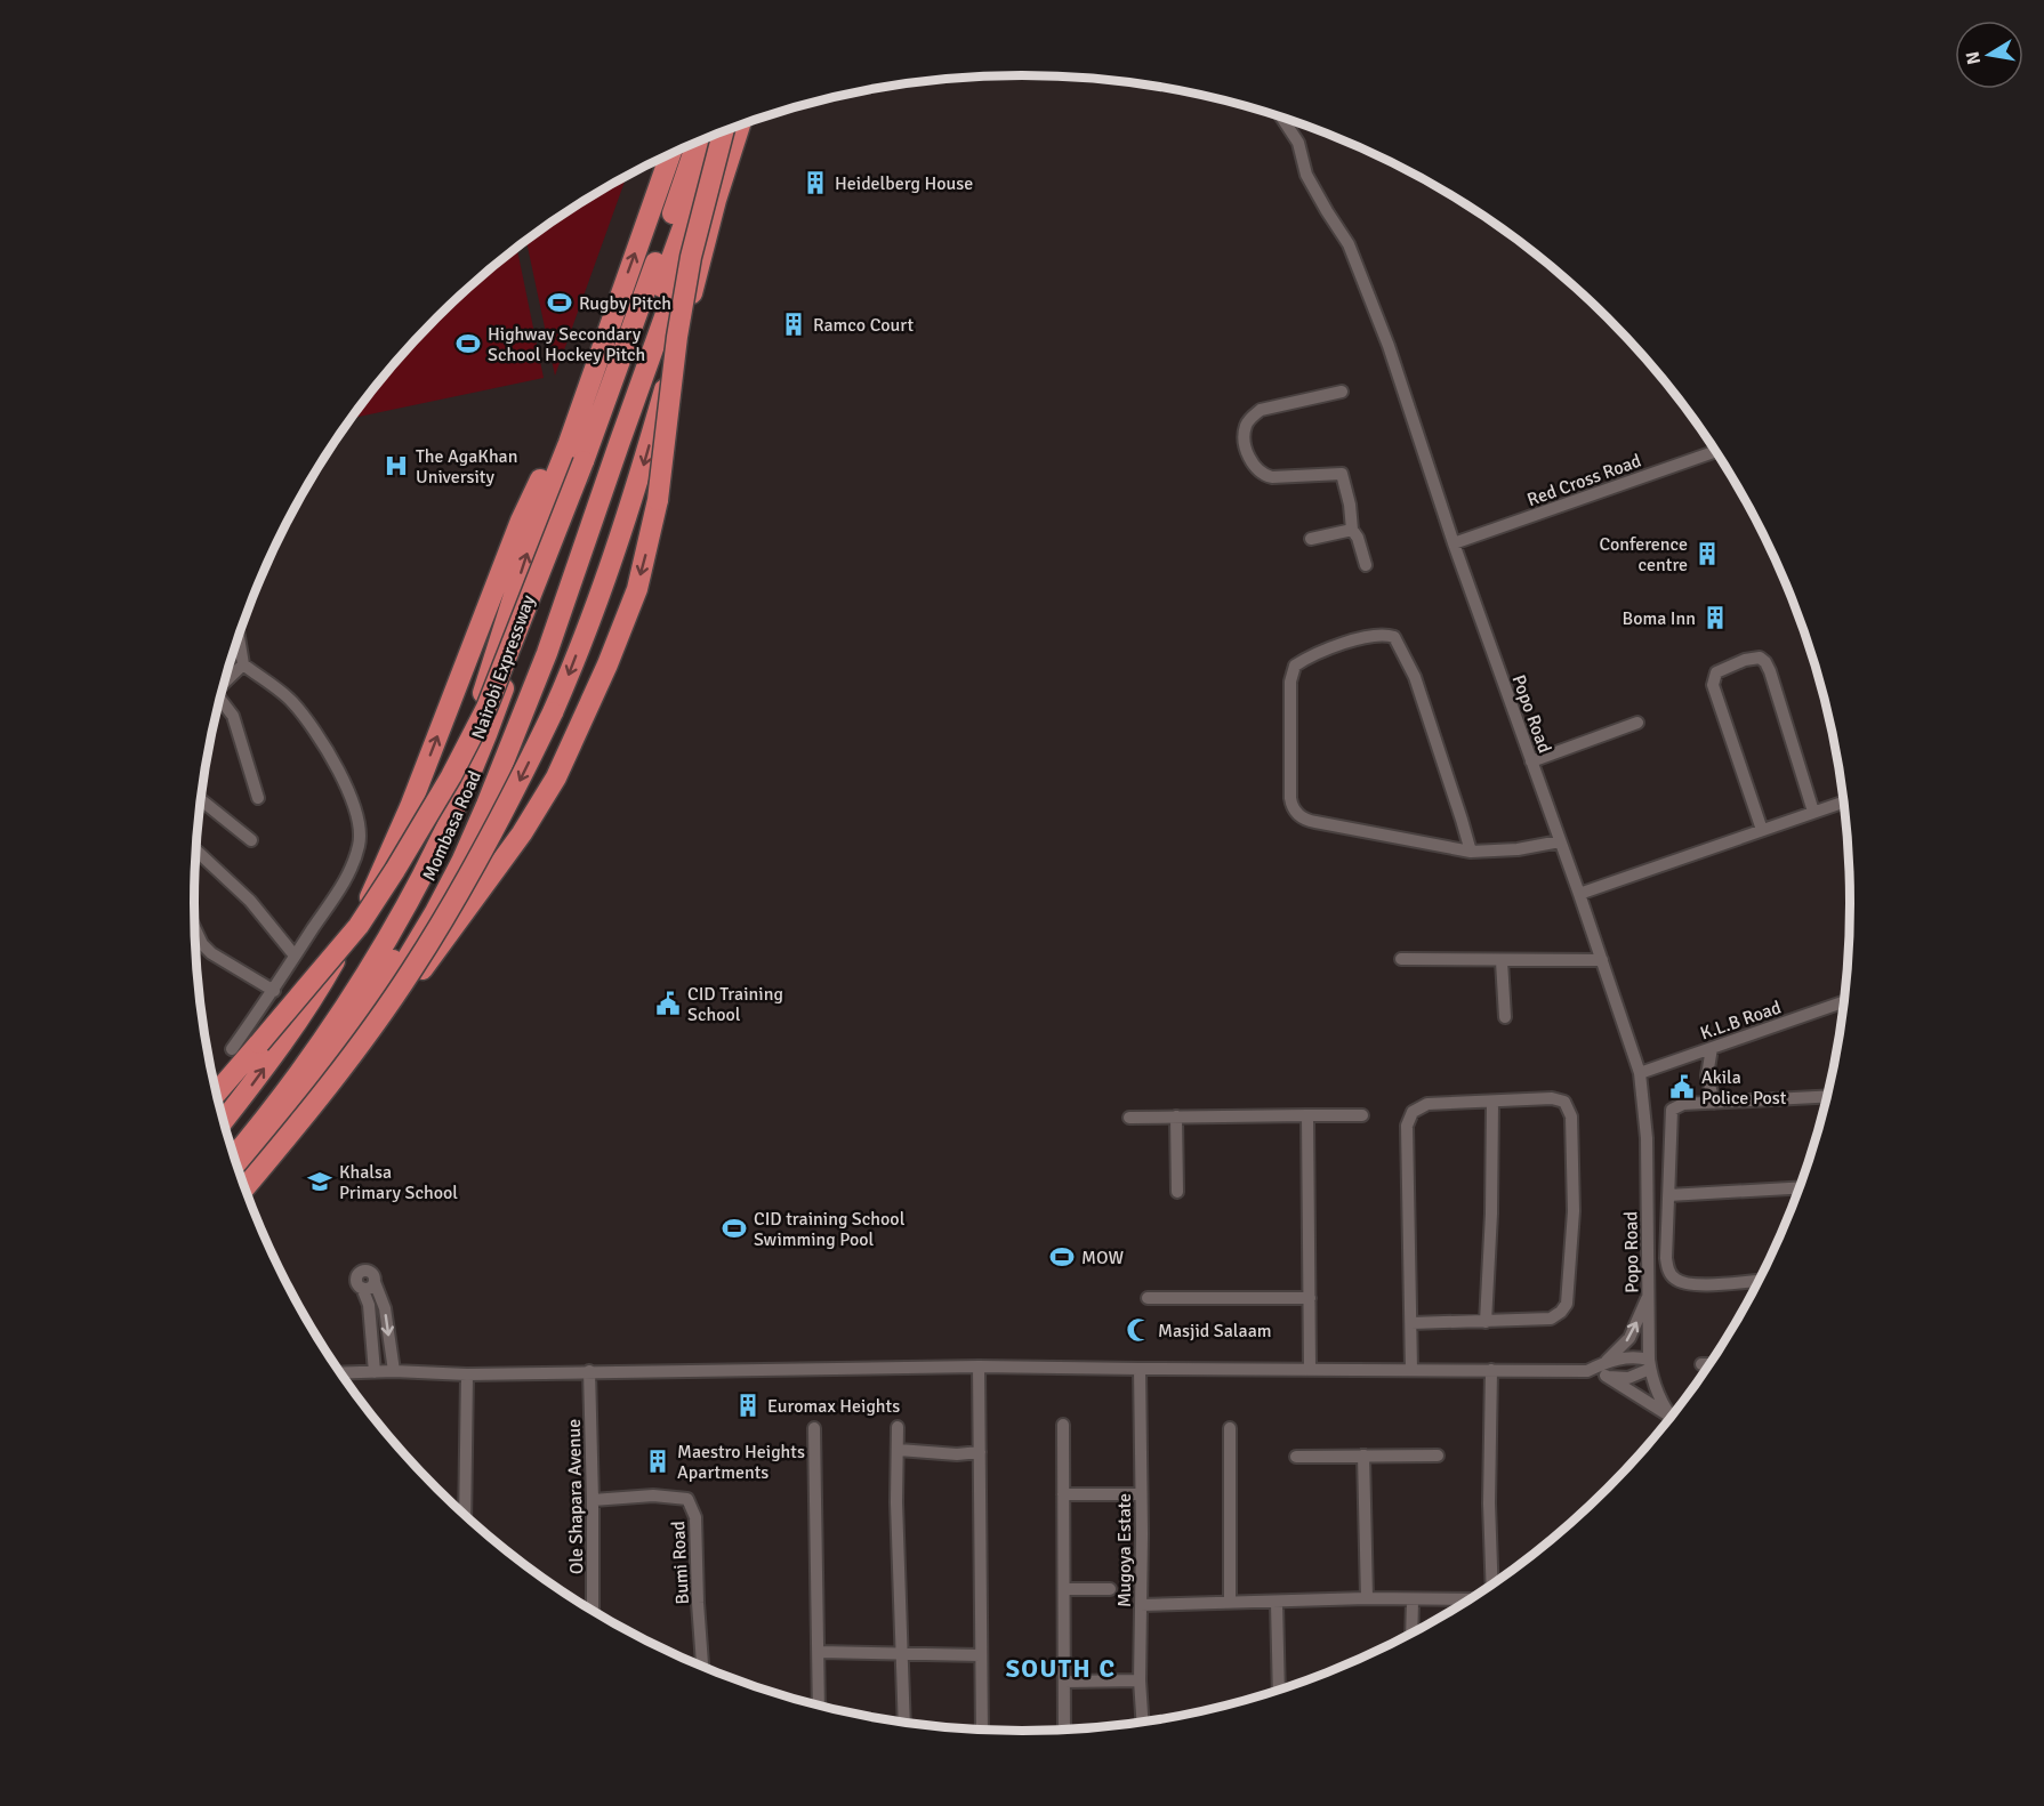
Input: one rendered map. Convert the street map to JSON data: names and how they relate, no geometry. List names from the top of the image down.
{
  "streets": {
    "highway": ["Nairobi Expressway", "Mombasa Road"],
    "street": [
      "Red Cross Road",
      "Popo Road",
      "K.L.B Road",
      "Ole Shapara Avenue",
      "Mugoya Estate",
      "Bumi Road"
    ]
  },
  "crossings": [
    ["Red Cross Road", "Popo Road"],
    ["Popo Road", "K.L.B Road"],
    ["Ole Shapara Avenue", "Bumi Road"]
  ],
  "districts": ["SOUTH C"],
  "places": {
    "building": [
      "Heidelberg House",
      "Ramco Court",
      "Conference centre",
      "Boma Inn",
      "Euromax Heights",
      "Maestro Heights Apartments"
    ],
    "sports": [
      "Rugby Pitch",
      "Highway Secondary School Hockey Pitch",
      "CID training School Swimming Pool",
      "MOW"
    ],
    "hospital": ["The AgaKhan University"],
    "public building": ["CID Training School", "Akila Police Post"],
    "school or university": ["Khalsa Primary School"],
    "mosque": ["Masjid Salaam"]
  },
  "north": "left"
}
